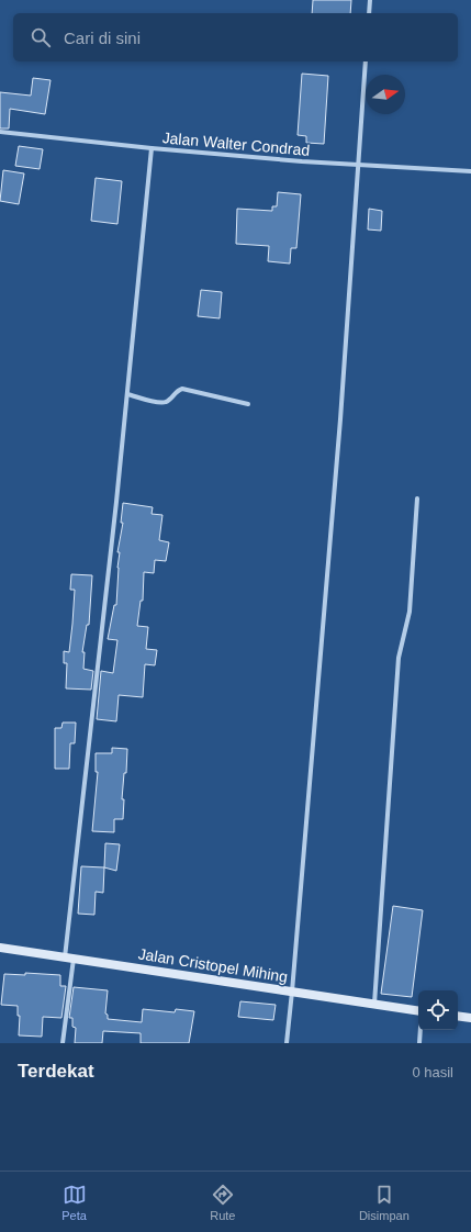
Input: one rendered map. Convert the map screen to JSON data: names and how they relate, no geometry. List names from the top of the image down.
{
  "streets": {
    "street": ["Jalan Walter Condrad", "Jalan Cristopel Mihing"]
  },
  "north": "right",
  "page": {
    "search": "Cari di sini",
    "heading": ["Terdekat", "0 hasil"],
    "nav": ["Peta", "Rute", "Disimpan"]
  }
}
